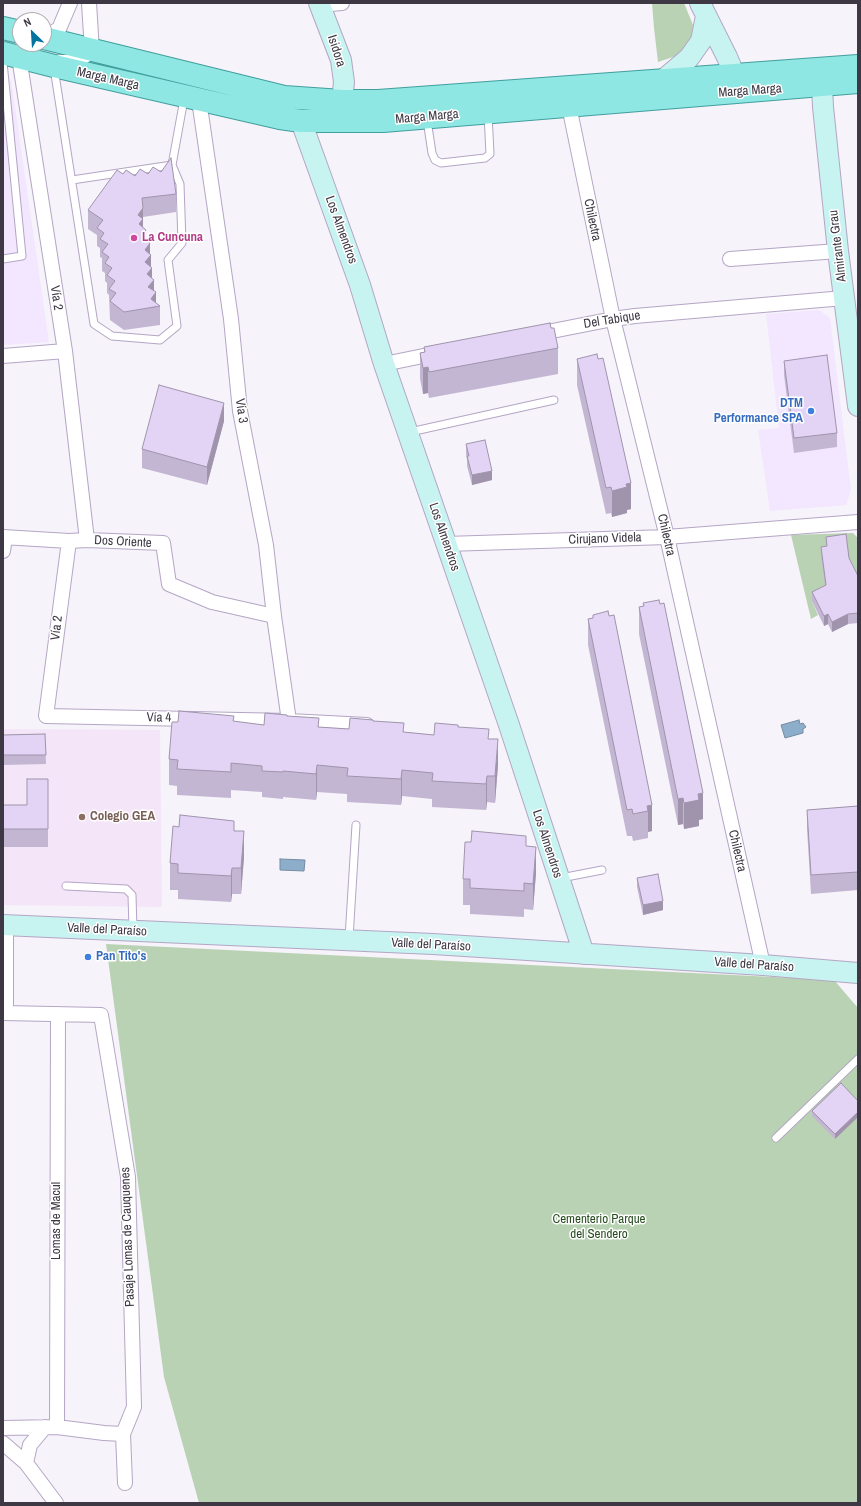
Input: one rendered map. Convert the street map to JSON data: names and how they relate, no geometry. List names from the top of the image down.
{
  "streets": {
    "main road": ["Marga Marga"],
    "street": [
      "Isidora",
      "Chilectra",
      "Los Almendros",
      "Almirante Grau",
      "Vía 2",
      "Del Tabique",
      "Vía 3",
      "Cirujano Videla",
      "Dos Oriente",
      "Vía 4",
      "Valle del Paraíso",
      "Lomas de Macul",
      "Pasaje Lomas de Cauquenes"
    ]
  },
  "crossings": [
    ["Isidora", "Marga Marga"],
    ["Marga Marga", "Chilectra"],
    ["Marga Marga", "Los Almendros"],
    ["Marga Marga", "Almirante Grau"],
    ["Marga Marga", "Vía 2"],
    ["Marga Marga", "Vía 3"],
    ["Chilectra", "Del Tabique"],
    ["Chilectra", "Cirujano Videla"],
    ["Chilectra", "Valle del Paraíso"],
    ["Los Almendros", "Cirujano Videla"],
    ["Los Almendros", "Valle del Paraíso"],
    ["Almirante Grau", "Del Tabique"],
    ["Vía 2", "Dos Oriente"],
    ["Vía 2", "Vía 4"],
    ["Vía 3", "Dos Oriente"],
    ["Vía 3", "Vía 4"],
    ["Lomas de Macul", "Pasaje Lomas de Cauquenes"]
  ],
  "parks": ["Cementerio Parque del Sendero"],
  "places": [
    "La Cuncuna",
    "DTM Performance SPA",
    "Colegio GEA",
    "Pan Tito's"
  ],
  "north": "top left"
}
